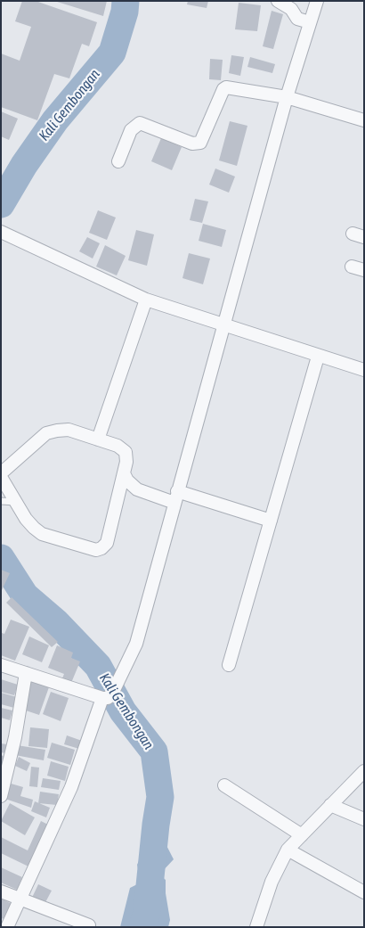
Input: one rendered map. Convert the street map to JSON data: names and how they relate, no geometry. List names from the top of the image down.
{
  "water": ["Kali Gembongan"]
}
